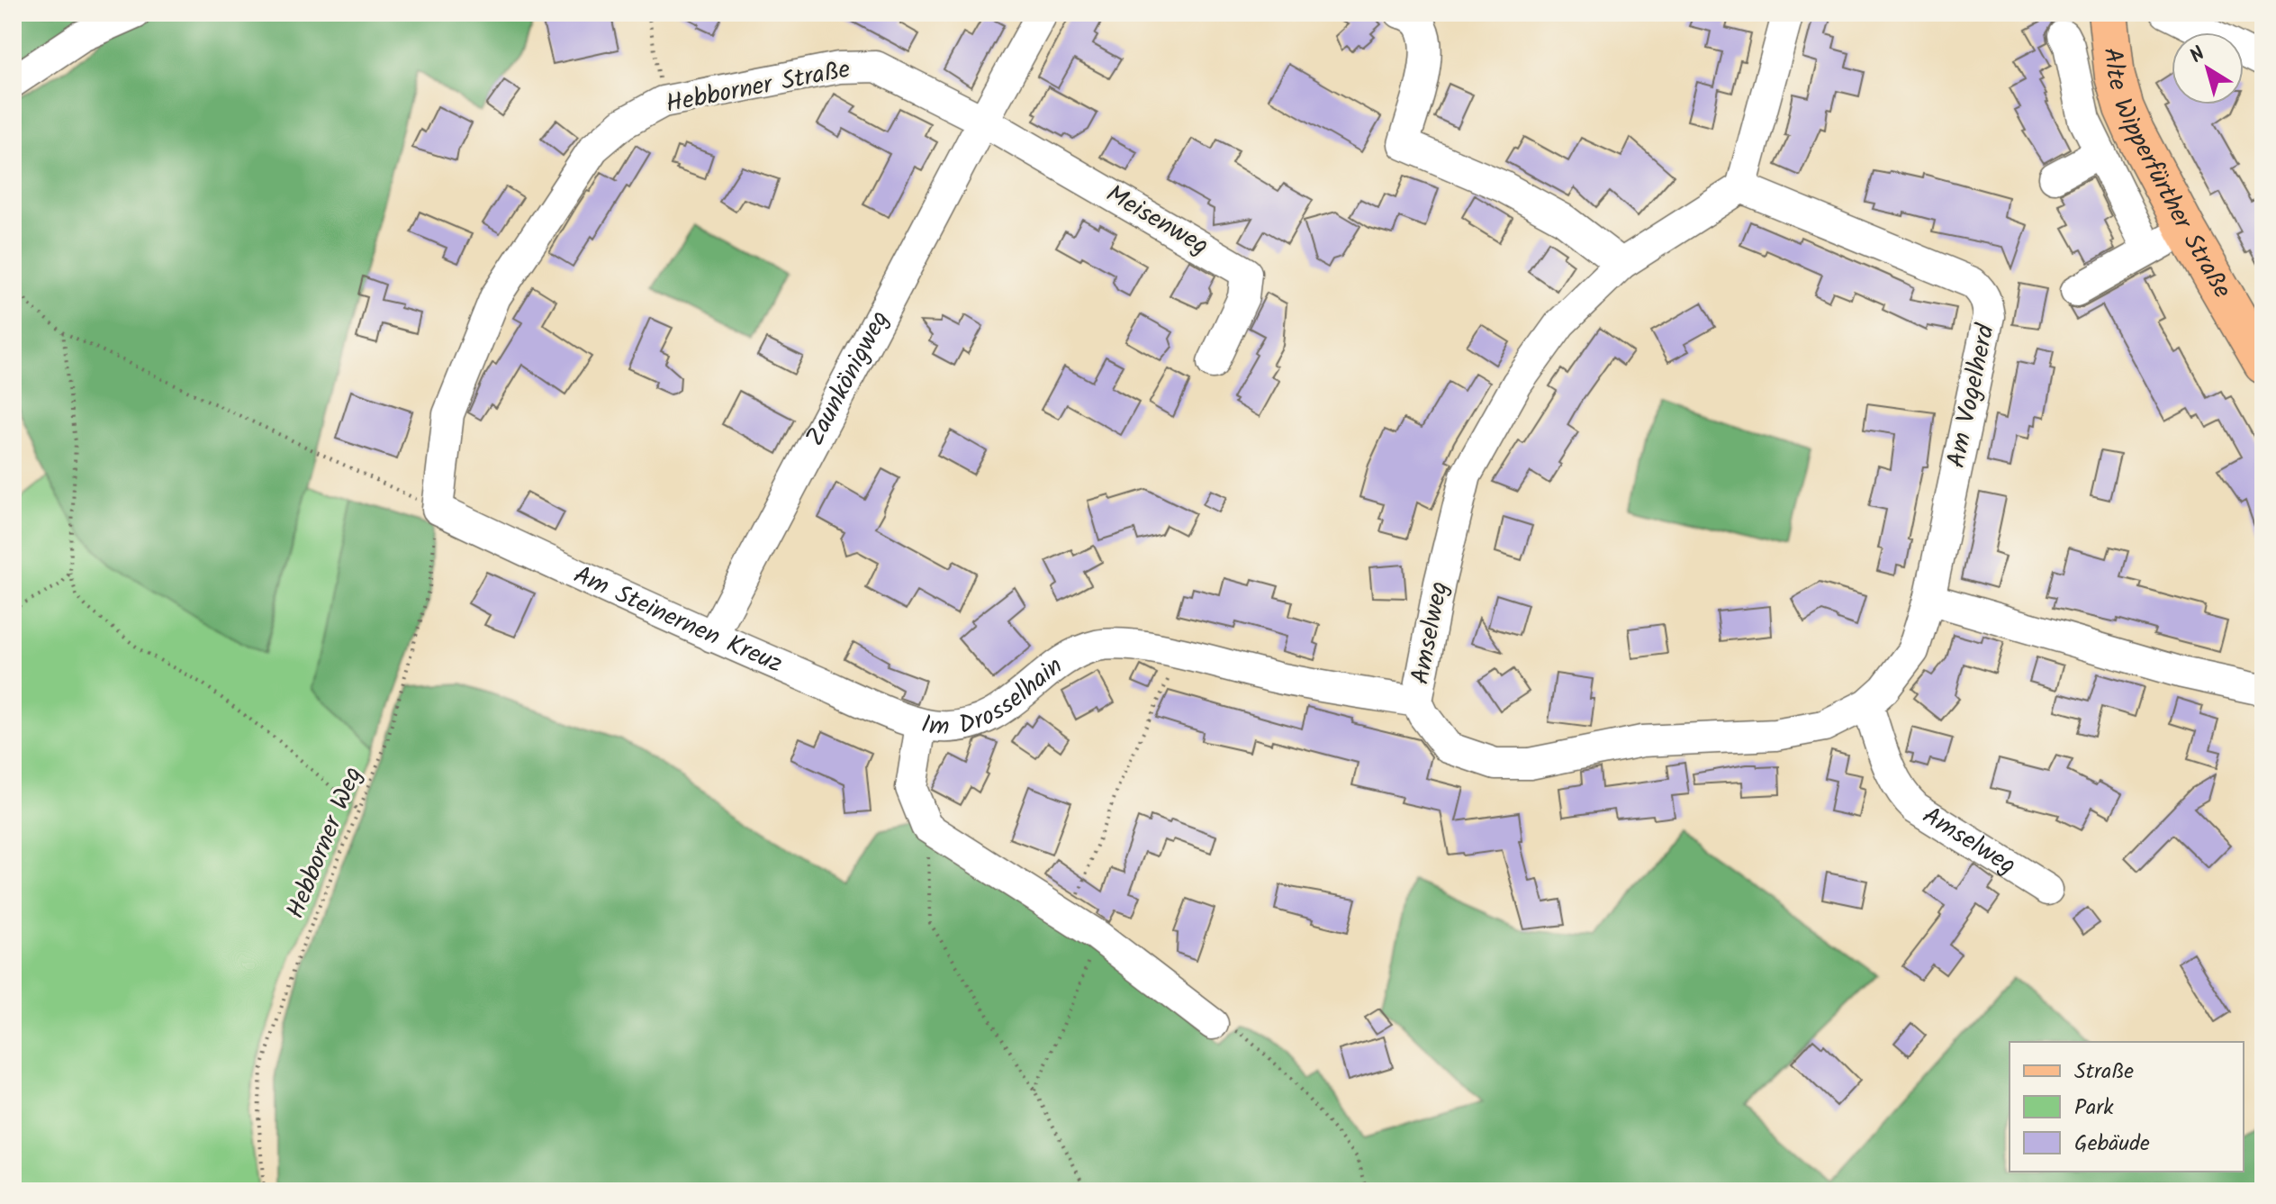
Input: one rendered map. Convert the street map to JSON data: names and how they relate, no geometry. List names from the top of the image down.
{
  "streets": {
    "main road": ["Alte Wipperfürther Straße"],
    "street": [
      "Hebborner Straße",
      "Meisenweg",
      "Zaunkönigweg",
      "Am Vogelherd",
      "Am Steinernen Kreuz",
      "Amselweg",
      "Im Drosselhain"
    ],
    "path": ["Hebborner Weg"]
  },
  "crossings": [
    ["Hebborner Straße", "Meisenweg"],
    ["Hebborner Straße", "Zaunkönigweg"],
    ["Hebborner Straße", "Am Steinernen Kreuz"],
    ["Hebborner Straße", "Hebborner Weg"],
    ["Meisenweg", "Zaunkönigweg"],
    ["Zaunkönigweg", "Am Steinernen Kreuz"],
    ["Am Vogelherd", "Amselweg"],
    ["Am Steinernen Kreuz", "Im Drosselhain"],
    ["Am Steinernen Kreuz", "Hebborner Weg"],
    ["Amselweg", "Im Drosselhain"]
  ],
  "legend": ["Straße", "Park", "Gebäude"],
  "north": "top left"
}
